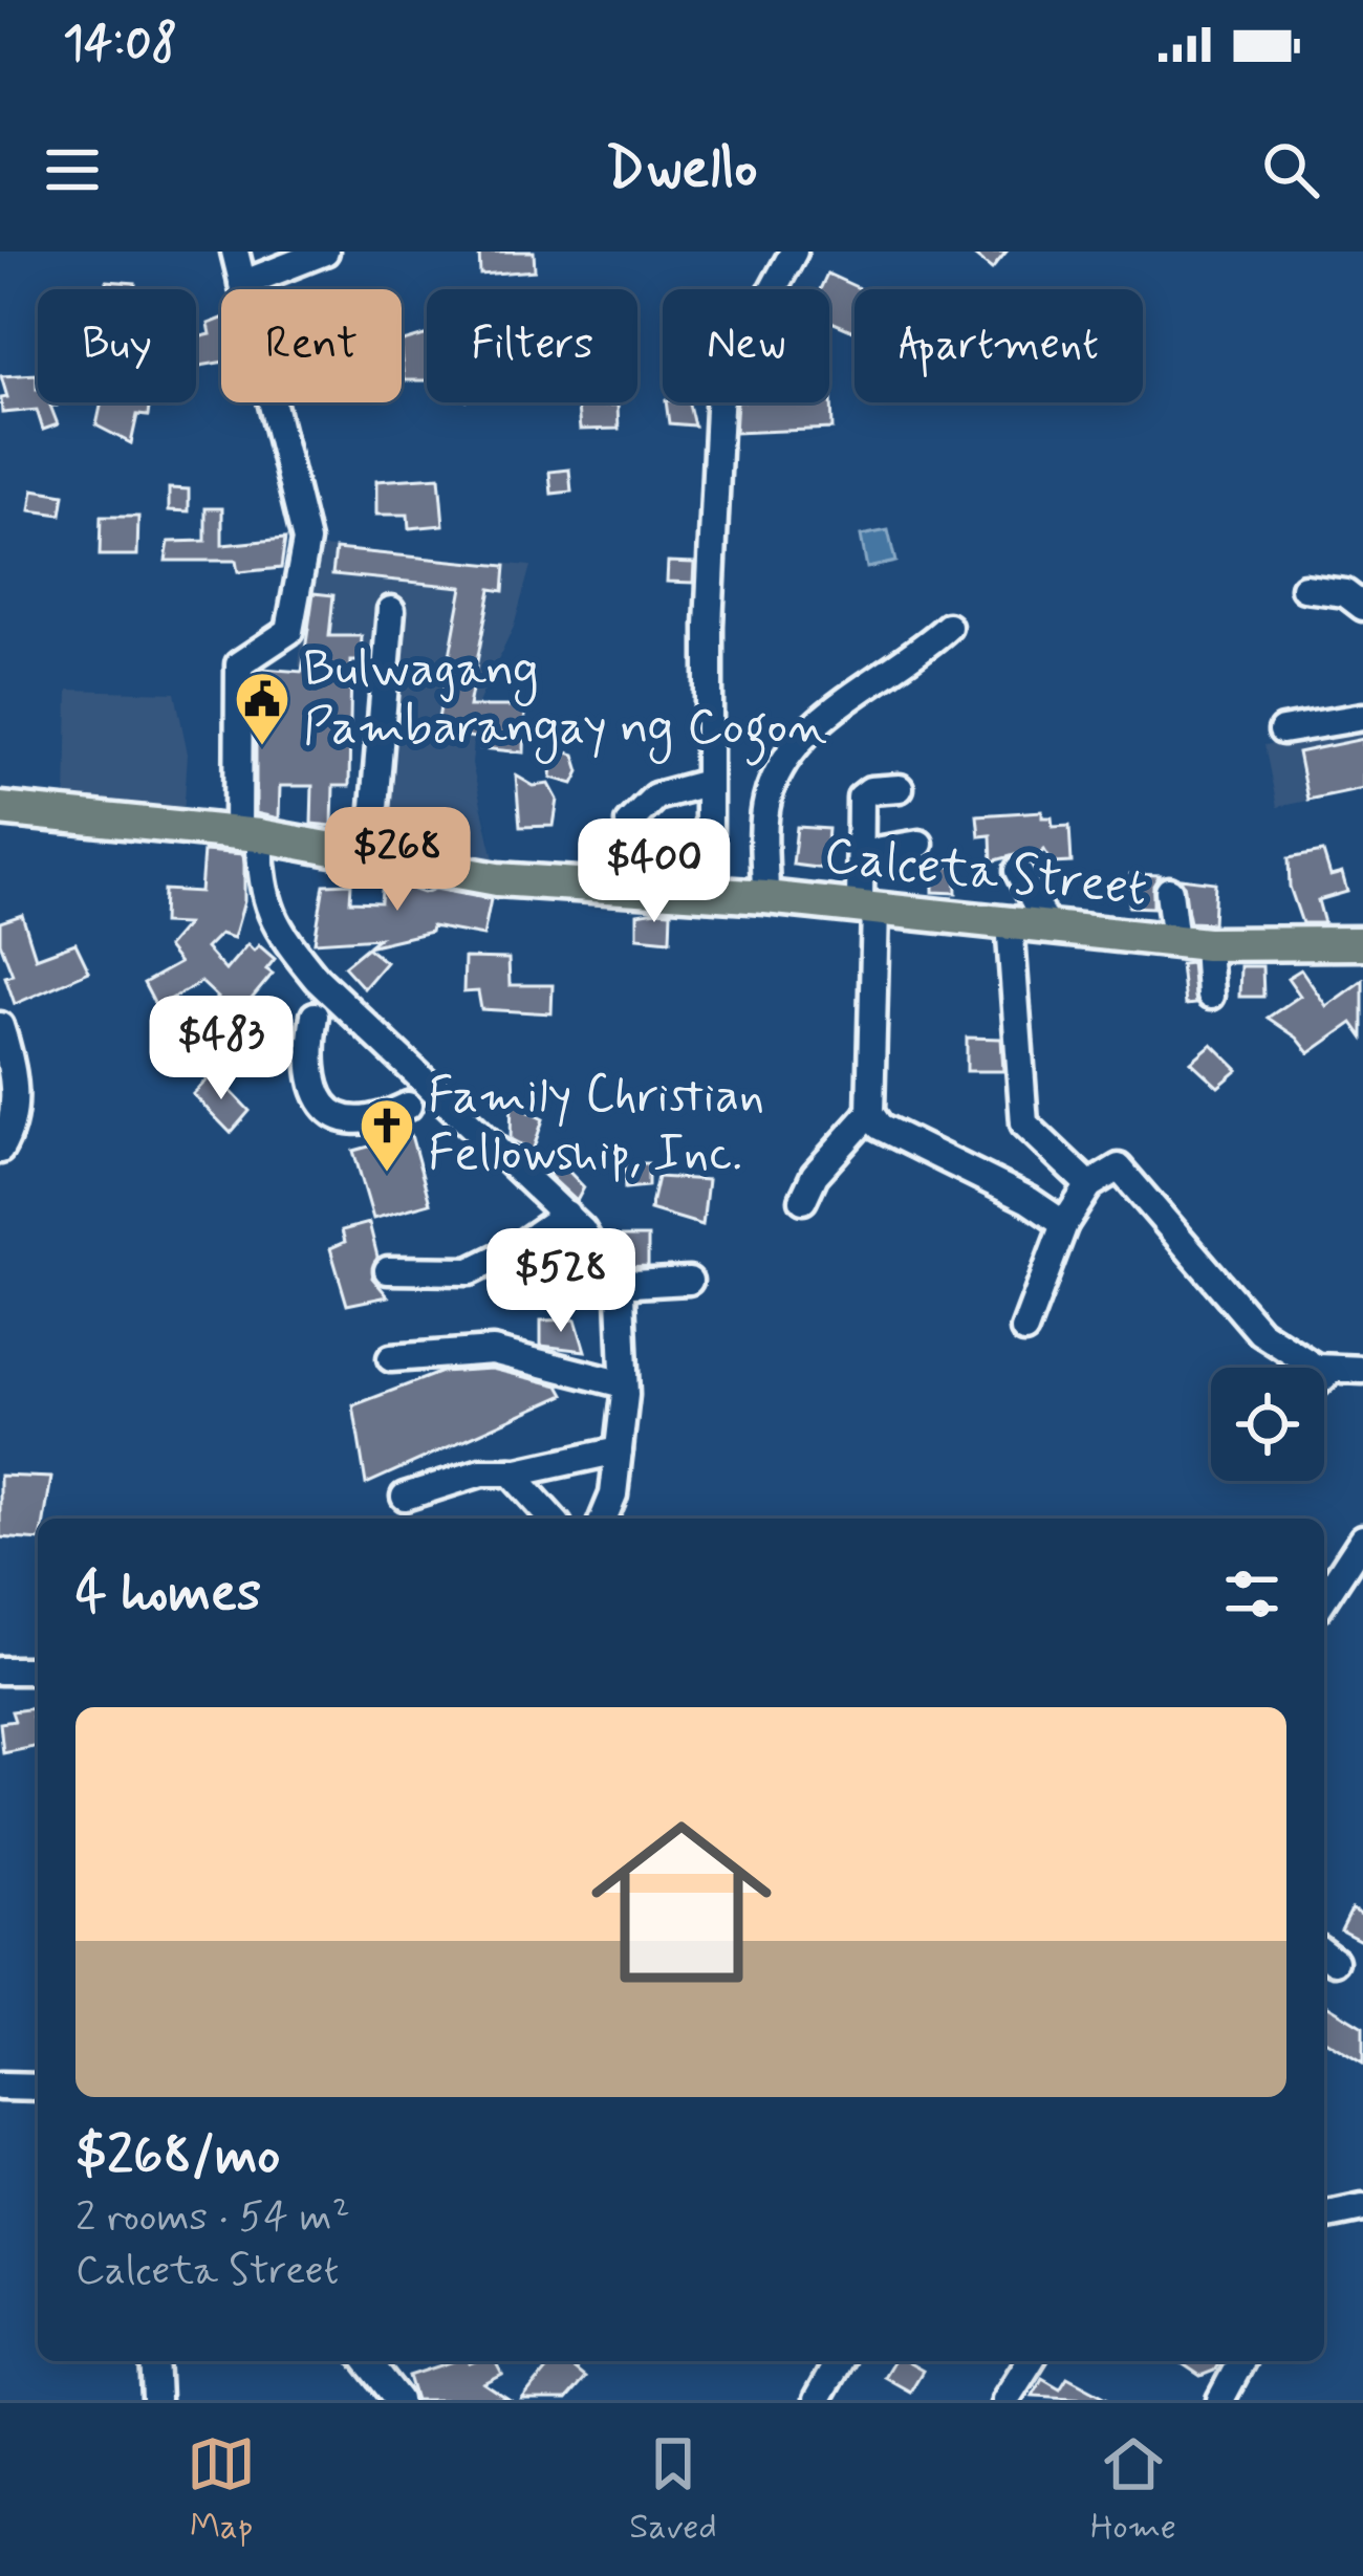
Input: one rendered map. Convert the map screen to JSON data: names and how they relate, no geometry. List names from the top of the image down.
{
  "streets": {
    "main road": ["Calceta Street"]
  },
  "places": {
    "public building": ["Bulwagang Pambarangay ng Cogon"],
    "church": ["Family Christian Fellowship, Inc."]
  },
  "page": {
    "status": "14:08",
    "header": "Dwello",
    "chip": [
      "Buy",
      "Rent",
      "Filters",
      "New",
      "Apartment"
    ],
    "price": [
      "$268",
      "$400",
      "$483",
      "$528"
    ],
    "heading": "4 homes",
    "list": [
      {
        "name": "$268/mo",
        "note": "2 rooms · 54 m² · Calceta Street"
      }
    ],
    "tabs": ["Map", "Saved", "Home"]
  }
}
